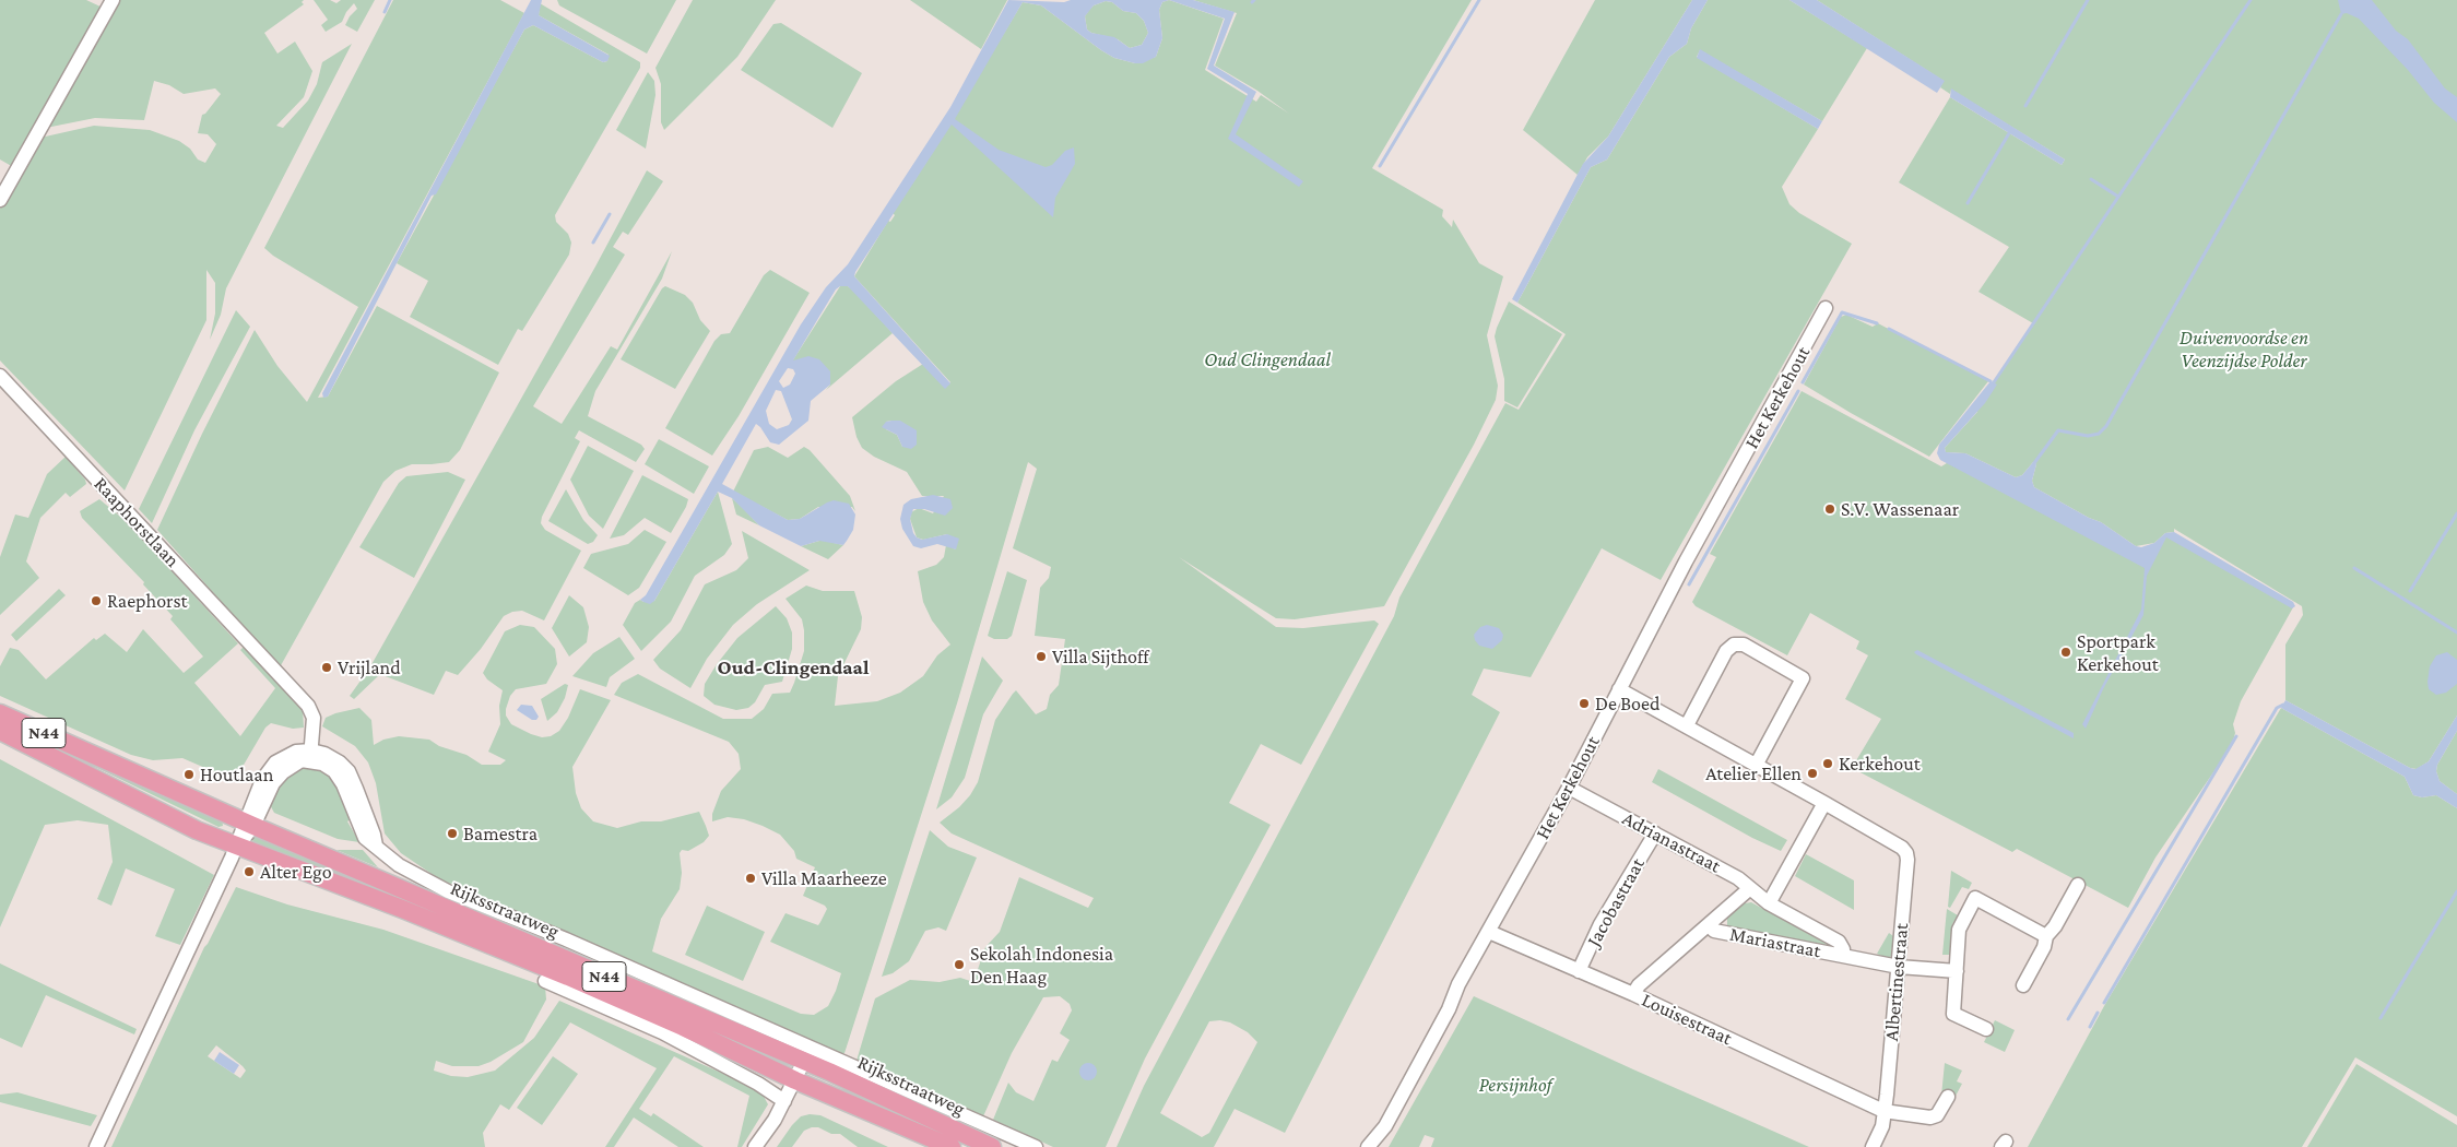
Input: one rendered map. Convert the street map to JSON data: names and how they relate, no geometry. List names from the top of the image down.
{
  "streets": {
    "main road": ["N44", "Rijksstraatweg"],
    "street": [
      "Het Kerkehout",
      "Raaphorstlaan",
      "Adrianastraat",
      "Jacobastraat",
      "Mariastraat",
      "Albertinestraat",
      "Louisestraat"
    ]
  },
  "crossings": [
    ["Het Kerkehout", "Adrianastraat"],
    ["Het Kerkehout", "Louisestraat"],
    ["Raaphorstlaan", "Rijksstraatweg"],
    ["Adrianastraat", "Jacobastraat"],
    ["Adrianastraat", "Mariastraat"],
    ["Jacobastraat", "Louisestraat"],
    ["Mariastraat", "Albertinestraat"],
    ["Albertinestraat", "Louisestraat"]
  ],
  "districts": ["Oud-Clingendaal"],
  "parks": ["Duivenvoordse en Veenzijdse Polder", "Oud Clingendaal", "Persijnhof"],
  "places": [
    "S.V. Wassenaar",
    "Raephorst",
    "Sportpark Kerkehout",
    "Villa Sijthoff",
    "Vrijland",
    "De Boed",
    "Kerkehout",
    "Atelier Ellen",
    "Houtlaan",
    "Bamestra",
    "Alter Ego",
    "Villa Maarheeze",
    "Sekolah Indonesia Den Haag"
  ]
}
